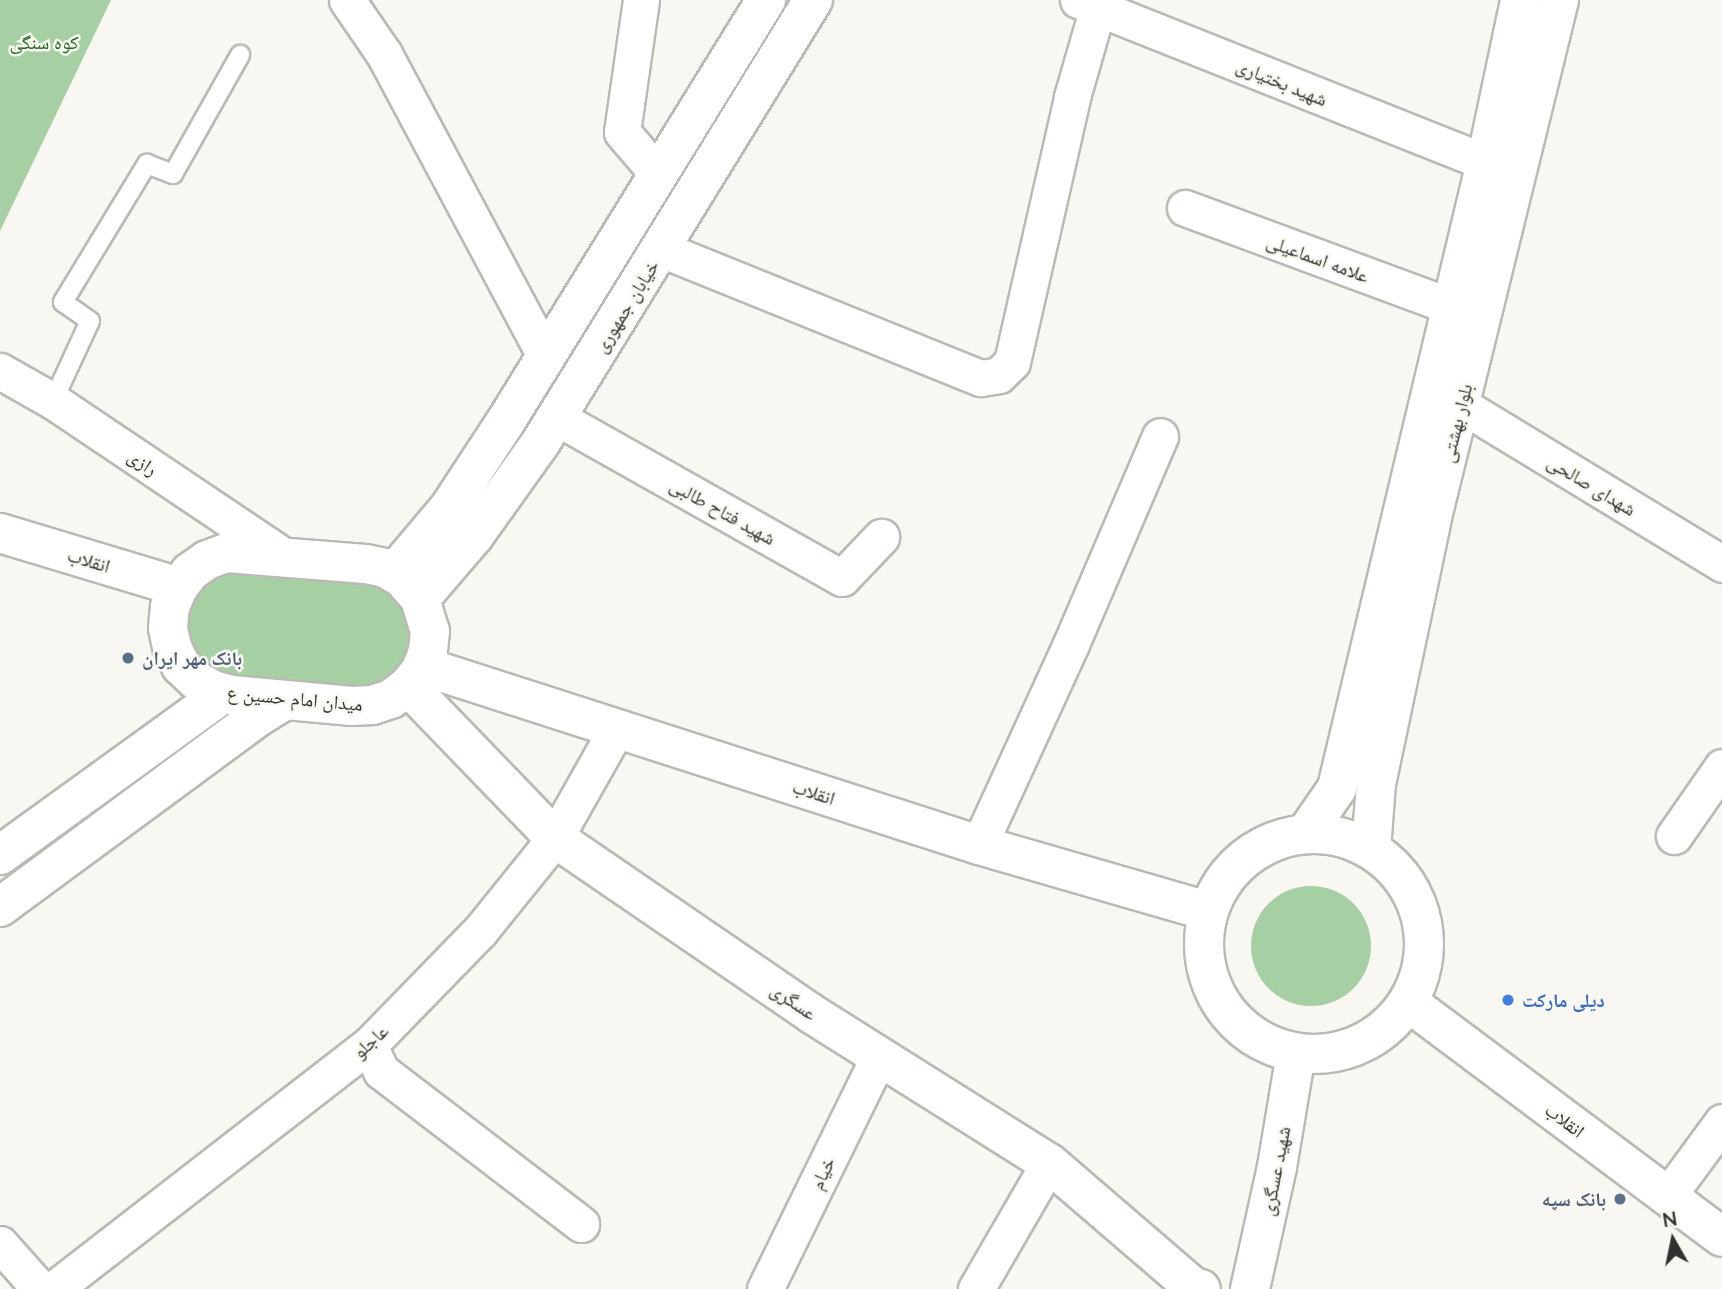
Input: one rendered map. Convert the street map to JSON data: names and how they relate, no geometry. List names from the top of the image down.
{
  "streets": {
    "main road": [
      "خیابان جمهوری",
      "بلوار بهشتی",
      "انقلاب",
      "میدان امام حسین ع",
      "عسگری",
      "شهید عسگری"
    ],
    "street": [
      "شهید بختیاری",
      "علامه اسماعیلی",
      "رازی",
      "شهدای صالحی",
      "شهید فتاح طالبی",
      "عاجلو",
      "خیام"
    ]
  },
  "crossings": [
    ["شهید بختیاری", "بلوار بهشتی"],
    ["علامه اسماعیلی", "بلوار بهشتی"],
    ["خیابان جمهوری", "رازی"],
    ["خیابان جمهوری", "شهید فتاح طالبی"],
    ["خیابان جمهوری", "انقلاب"],
    ["خیابان جمهوری", "میدان امام حسین ع"],
    ["خیابان جمهوری", "عسگری"],
    ["بلوار بهشتی", "شهدای صالحی"],
    ["بلوار بهشتی", "انقلاب"],
    ["بلوار بهشتی", "شهید عسگری"],
    ["رازی", "انقلاب"],
    ["رازی", "میدان امام حسین ع"],
    ["رازی", "عسگری"],
    ["انقلاب", "میدان امام حسین ع"],
    ["انقلاب", "عسگری"],
    ["انقلاب", "عاجلو"],
    ["انقلاب", "شهید عسگری"],
    ["میدان امام حسین ع", "عسگری"],
    ["عسگری", "عاجلو"],
    ["عسگری", "خیام"]
  ],
  "parks": ["کوه سنگی"],
  "places": ["بانک مهر ایران", "دیلی مارکت", "بانک سپه"],
  "north": "top"
}
